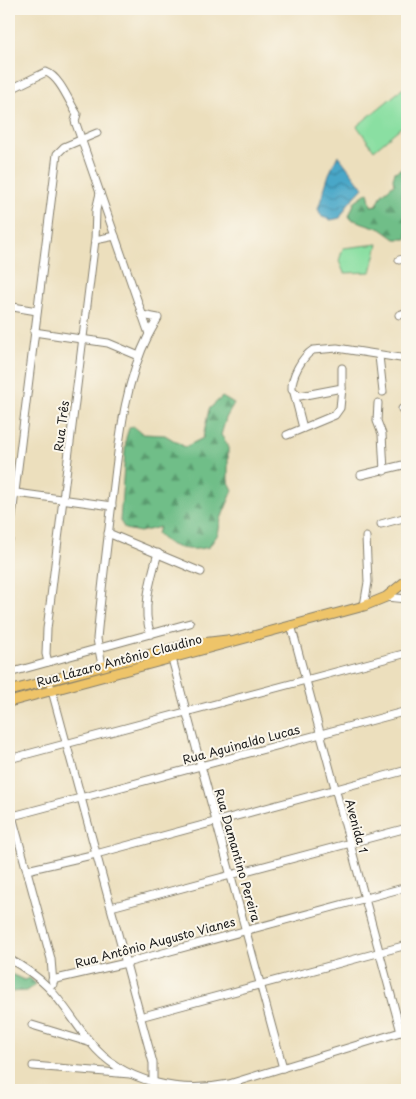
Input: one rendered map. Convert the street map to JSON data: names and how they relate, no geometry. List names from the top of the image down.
{
  "streets": {
    "main road": ["Rua Lázaro Antônio Claudino"],
    "street": [
      "Rua Três",
      "Rua Aguinaldo Lucas",
      "Avenida 1",
      "Rua Damantino Pereira",
      "Rua Antônio Augusto Vianes"
    ]
  },
  "crossings": [
    ["Rua Lázaro Antônio Claudino", "Avenida 1"],
    ["Rua Lázaro Antônio Claudino", "Rua Damantino Pereira"],
    ["Rua Aguinaldo Lucas", "Avenida 1"],
    ["Rua Aguinaldo Lucas", "Rua Damantino Pereira"],
    ["Avenida 1", "Rua Antônio Augusto Vianes"],
    ["Rua Damantino Pereira", "Rua Antônio Augusto Vianes"]
  ]
}
